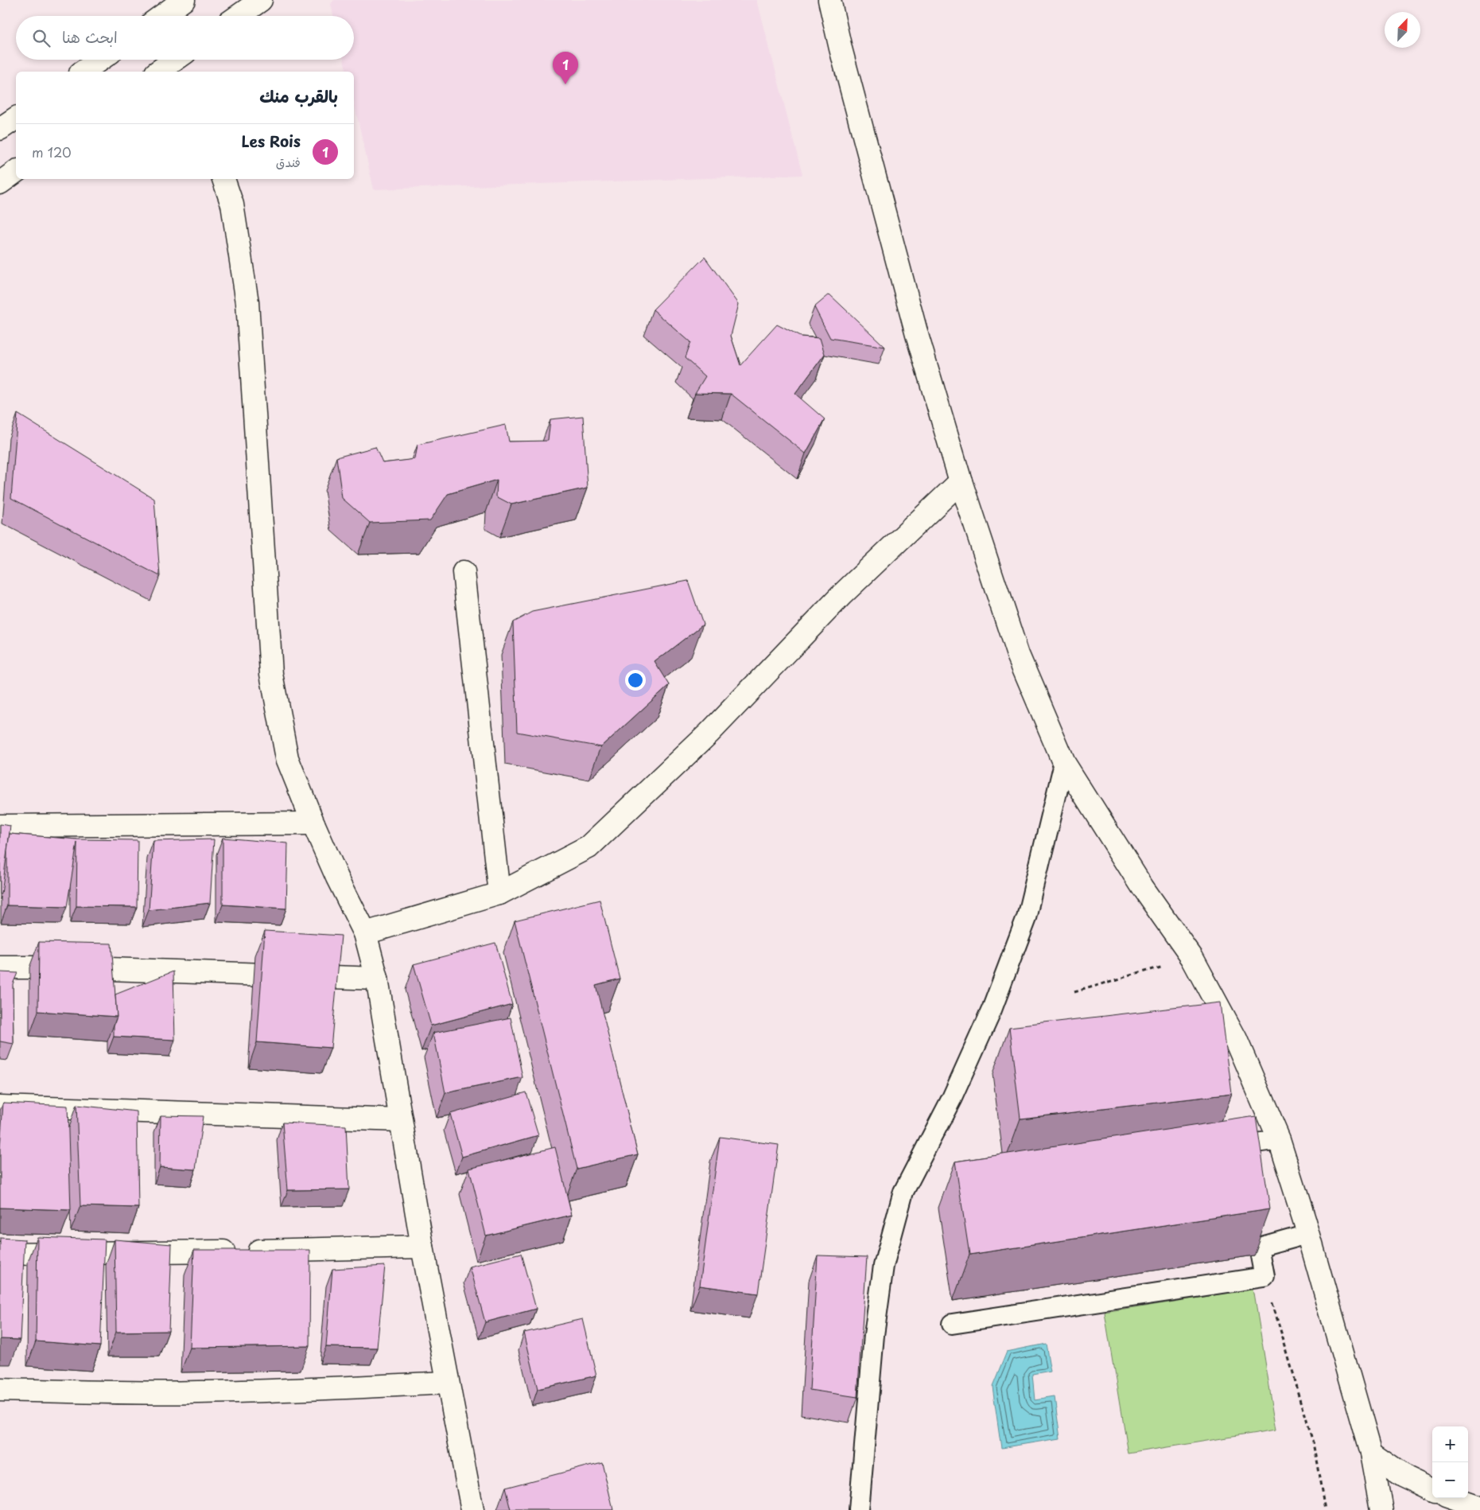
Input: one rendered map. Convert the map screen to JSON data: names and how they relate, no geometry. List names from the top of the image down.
{
  "north": "top right",
  "page": {
    "search": "ابحث هنا",
    "pins": "1",
    "heading": "بالقرب منك",
    "list": [
      {
        "mark": "1",
        "name": "Les Rois",
        "note": "فندق",
        "value": "120 m"
      }
    ],
    "map_buttons": ["+", "−"]
  }
}
